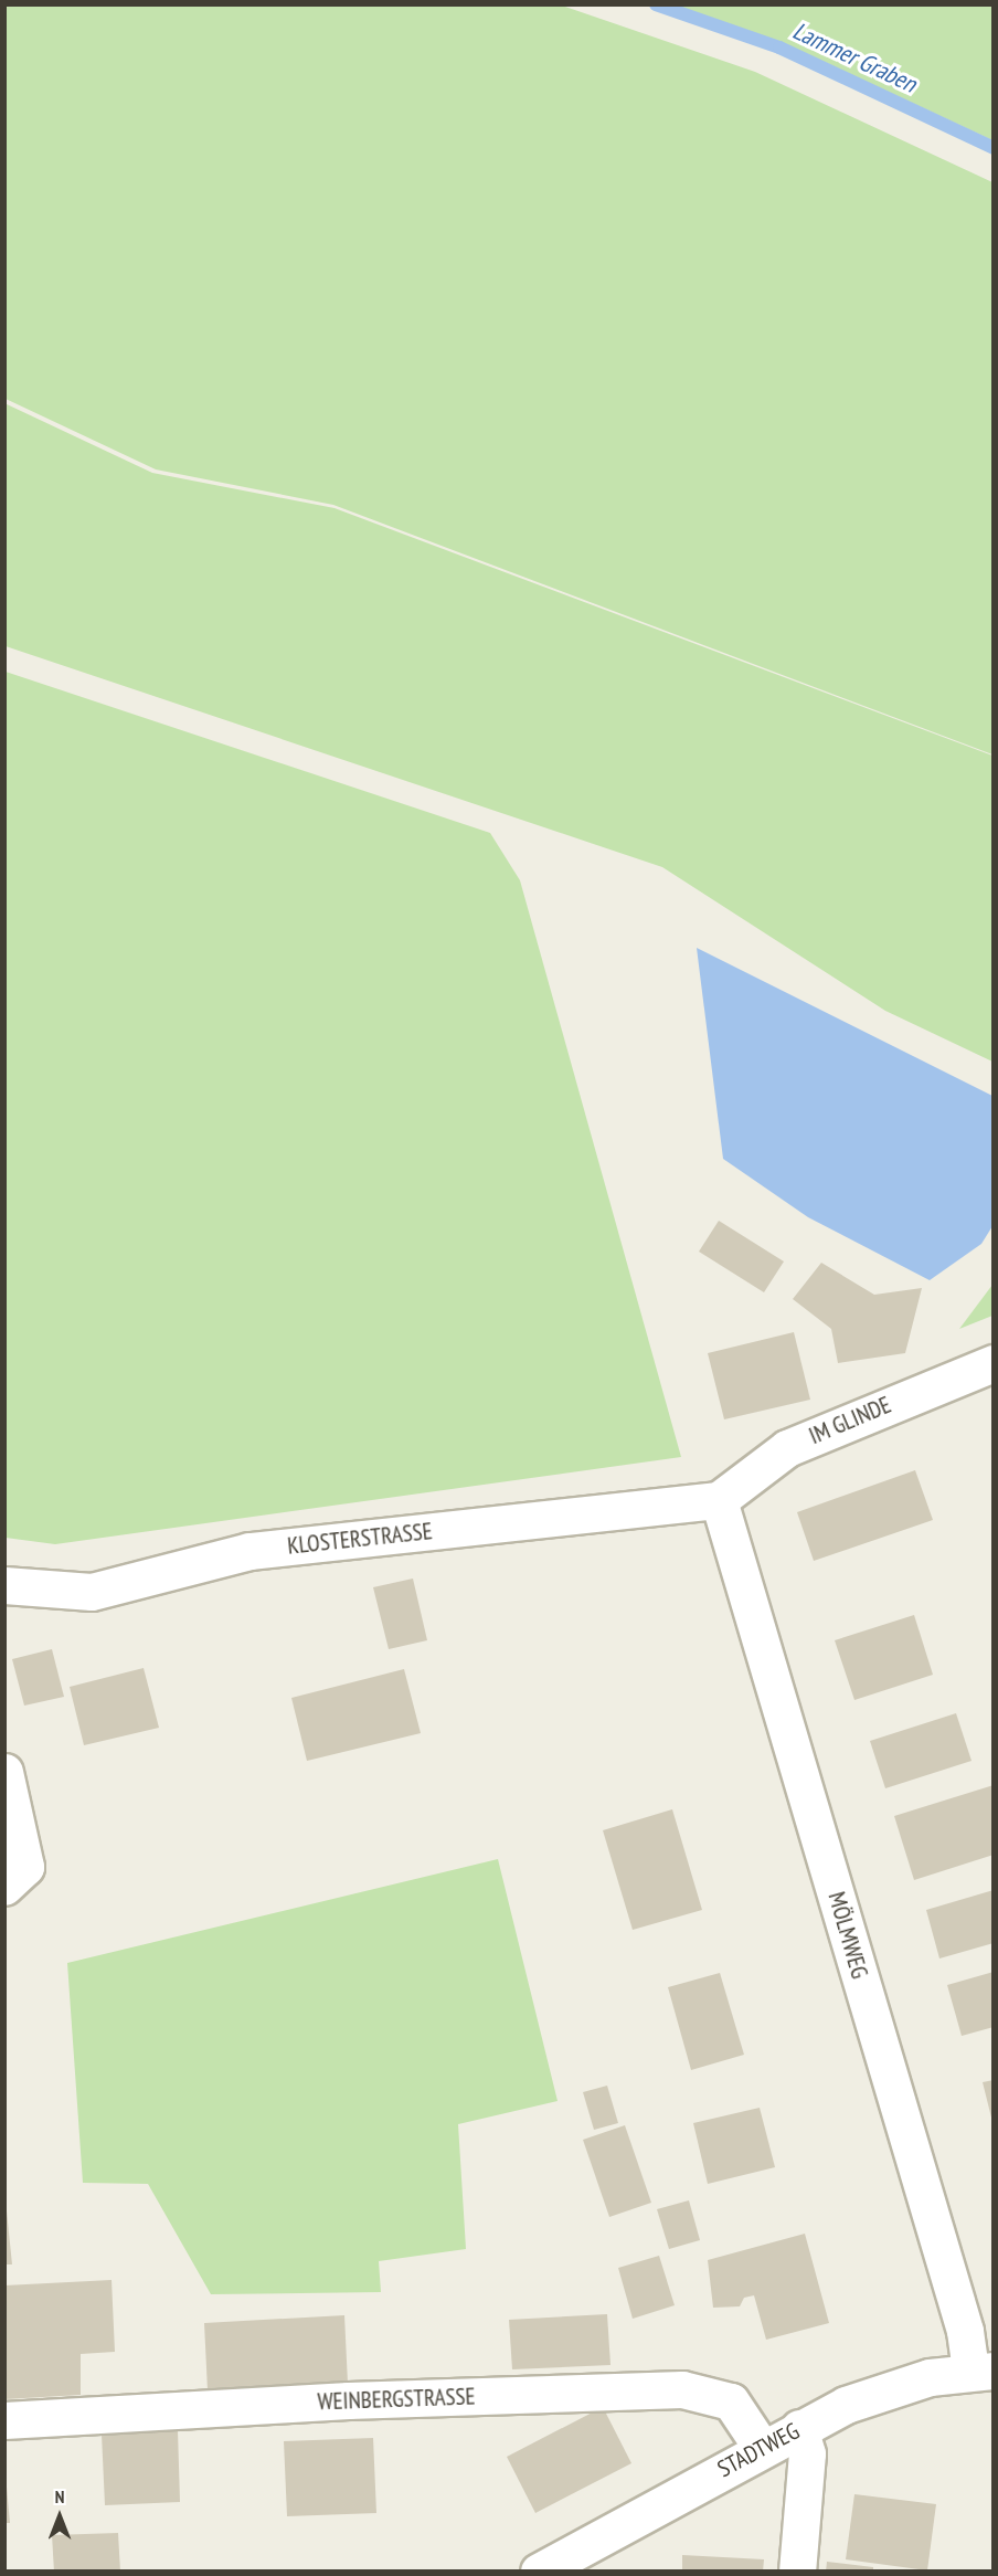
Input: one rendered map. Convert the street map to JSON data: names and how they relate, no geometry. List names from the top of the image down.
{
  "streets": {
    "street": [
      "IM GLINDE",
      "KLOSTERSTRASSE",
      "MÖLMWEG",
      "WEINBERGSTRASSE",
      "STADTWEG"
    ]
  },
  "crossings": [
    ["IM GLINDE", "KLOSTERSTRASSE"],
    ["IM GLINDE", "MÖLMWEG"],
    ["KLOSTERSTRASSE", "MÖLMWEG"],
    ["MÖLMWEG", "STADTWEG"],
    ["WEINBERGSTRASSE", "STADTWEG"]
  ],
  "water": ["Lammer Graben"],
  "north": "top"
}
